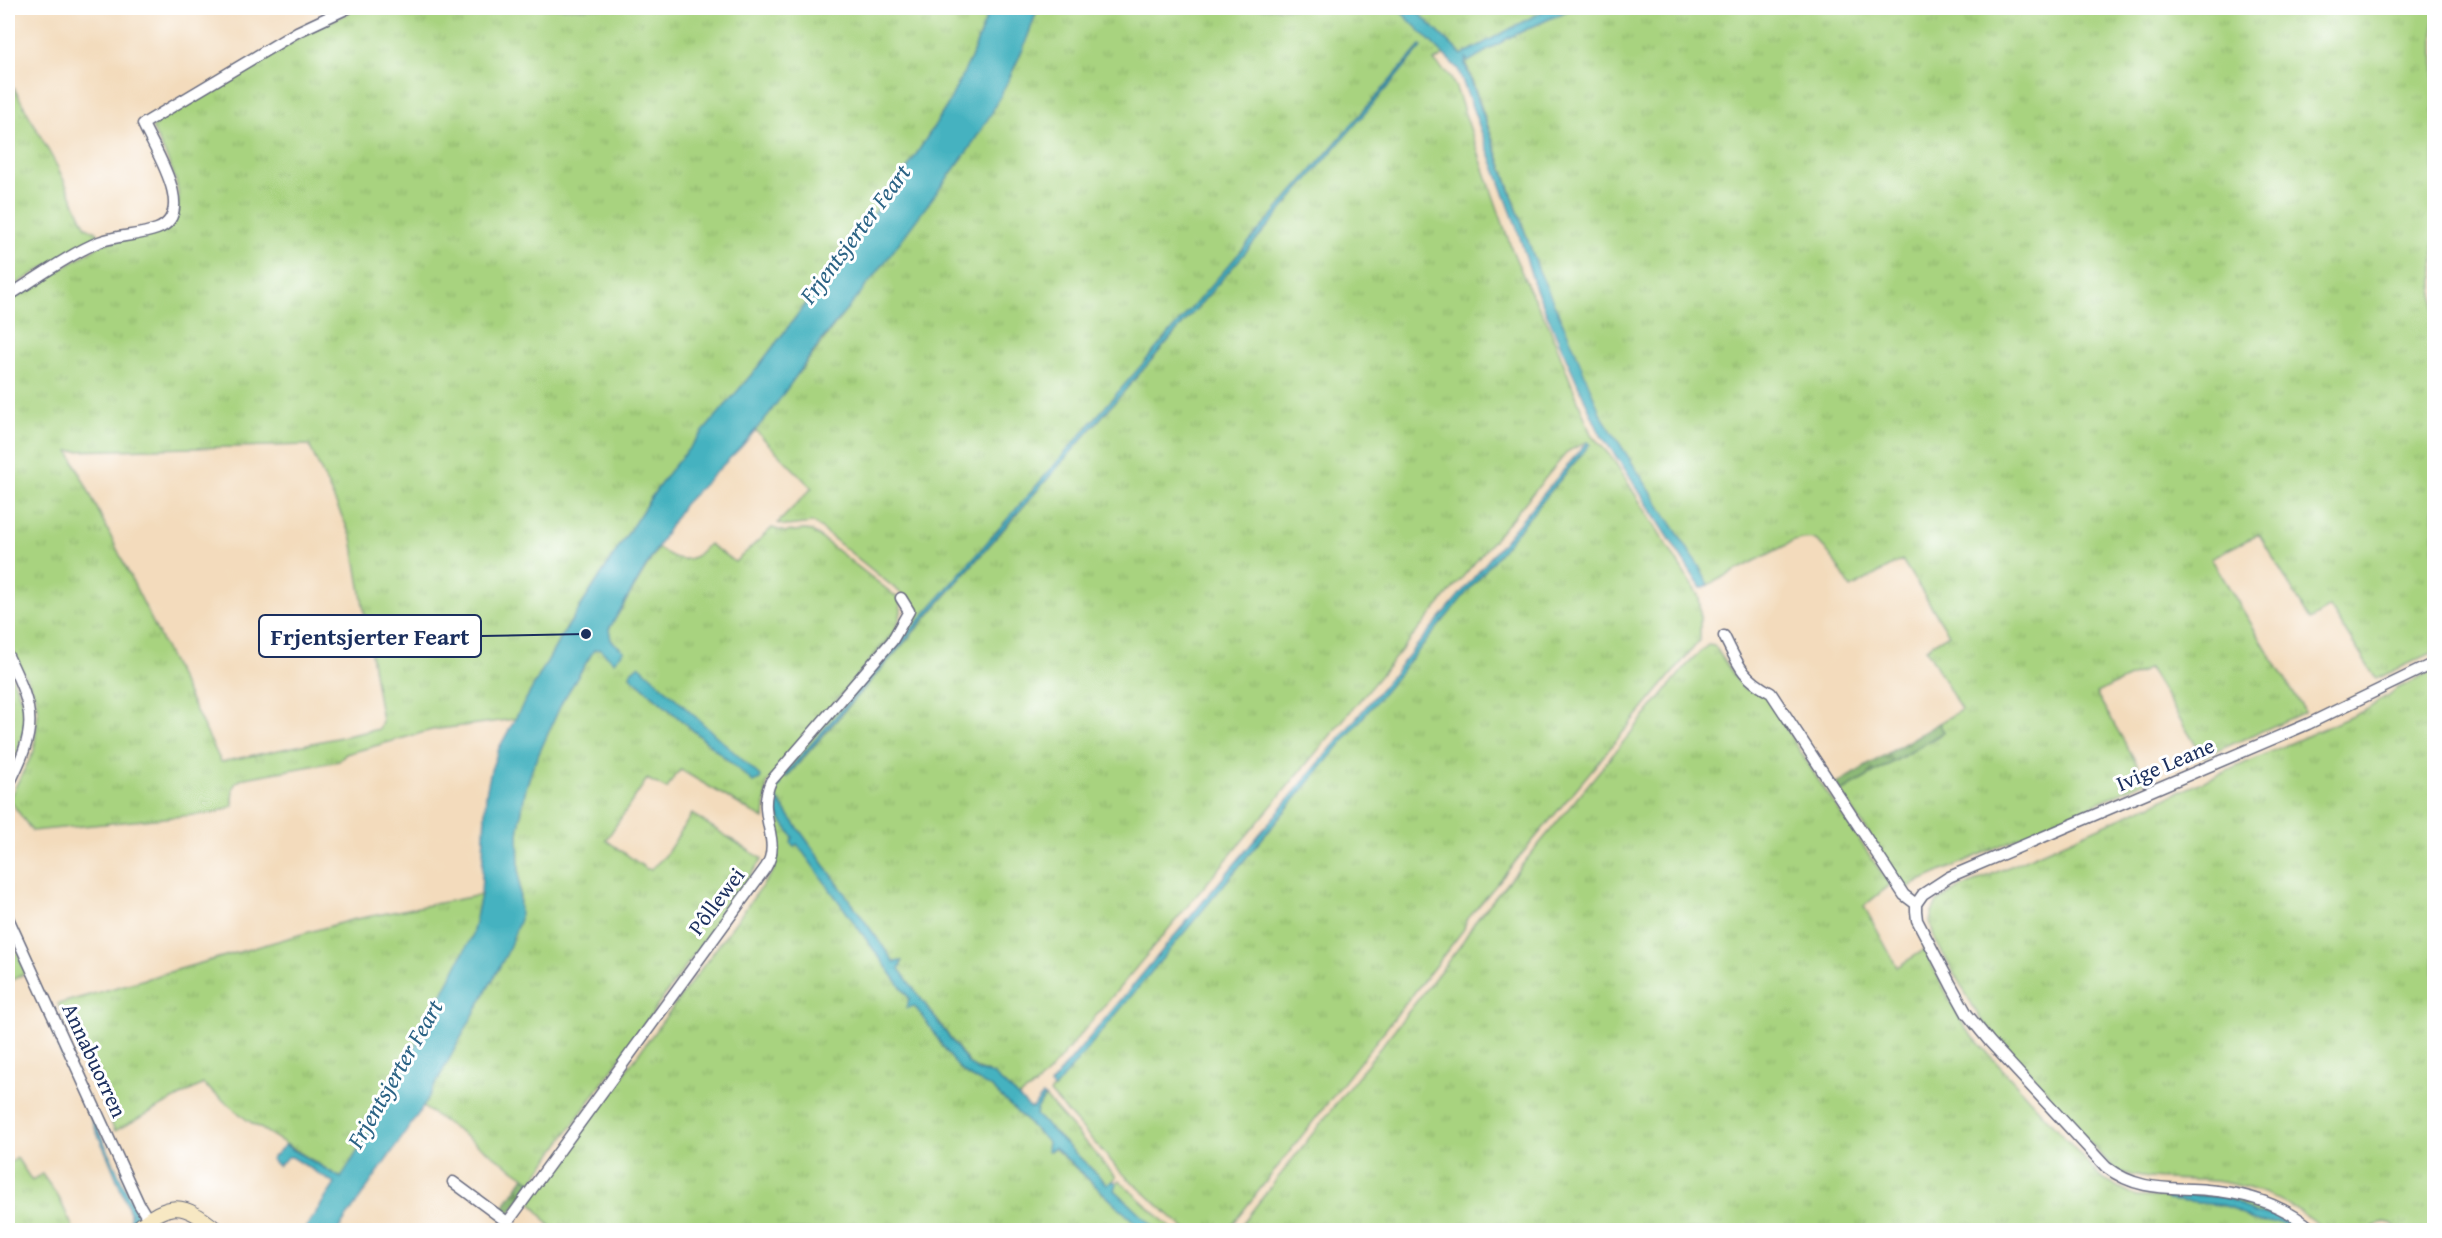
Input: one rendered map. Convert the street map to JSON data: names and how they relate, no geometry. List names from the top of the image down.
{
  "streets": {
    "street": ["Ivige Leane", "Pôllewei", "Annabuorren"]
  },
  "water": ["Frjentsjerter Feart"],
  "places": ["Frjentsjerter Feart"]
}
